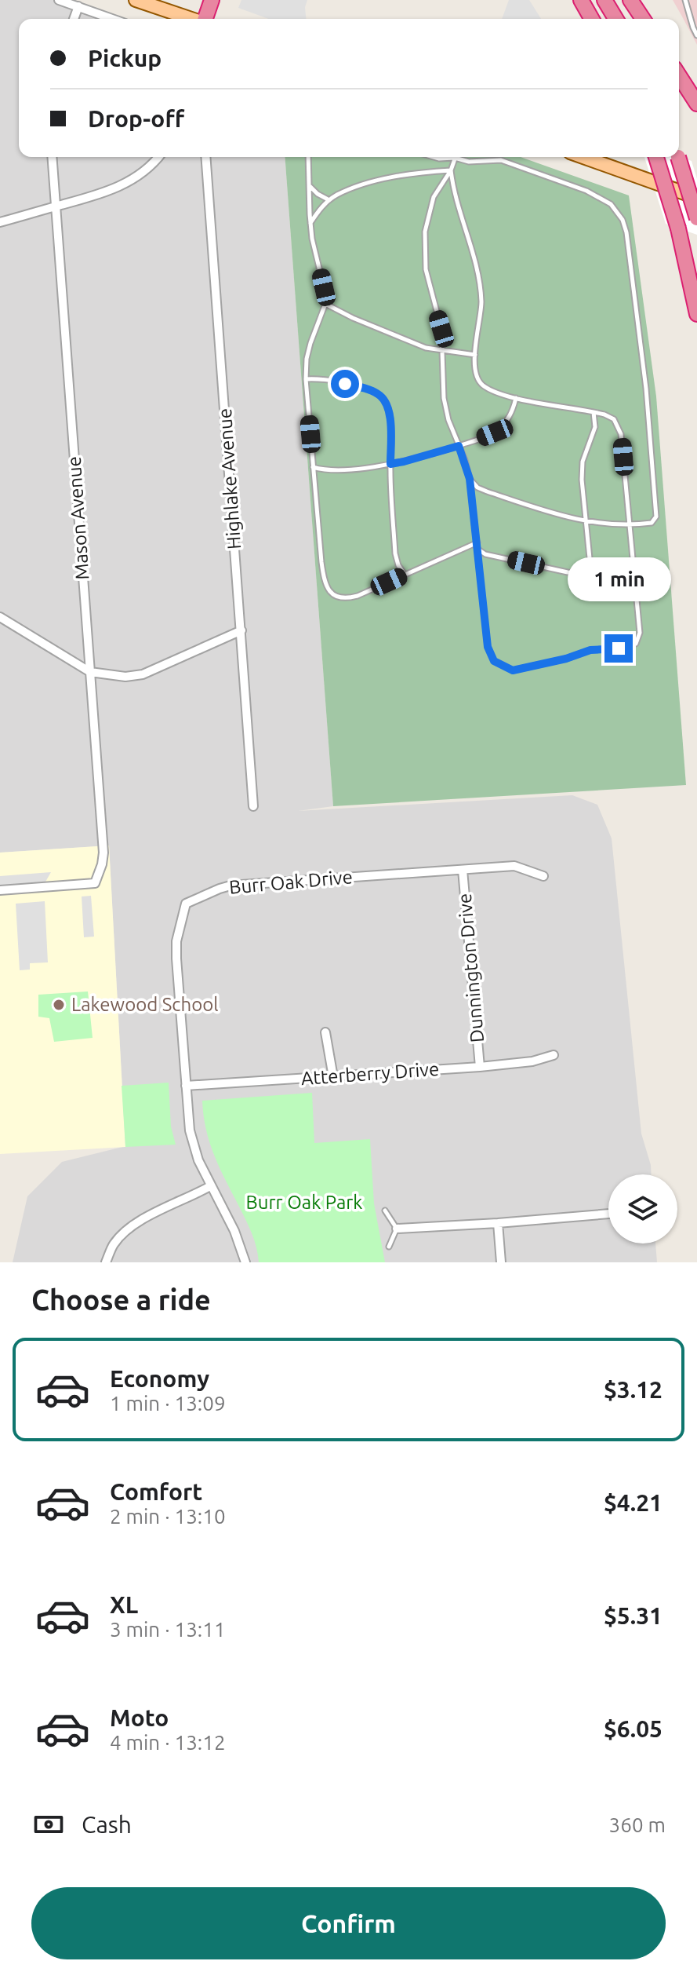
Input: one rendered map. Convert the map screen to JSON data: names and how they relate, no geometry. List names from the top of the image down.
{
  "streets": {
    "street": [
      "Highlake Avenue",
      "Mason Avenue",
      "Burr Oak Drive",
      "Dunnington Drive",
      "Atterberry Drive"
    ]
  },
  "crossings": [
    ["Burr Oak Drive", "Dunnington Drive"],
    ["Burr Oak Drive", "Atterberry Drive"],
    ["Dunnington Drive", "Atterberry Drive"]
  ],
  "parks": ["Burr Oak Park"],
  "places": ["Lakewood School"],
  "page": {
    "banner": ["Pickup", "Drop-off"],
    "bubble": "1 min",
    "heading": "Choose a ride",
    "list": [
      {
        "name": "Economy",
        "note": "1 min · 13:09",
        "value": "$3.12"
      },
      {
        "name": "Comfort",
        "note": "2 min · 13:10",
        "value": "$4.21"
      },
      {
        "name": "XL",
        "note": "3 min · 13:11",
        "value": "$5.31"
      },
      {
        "name": "Moto",
        "note": "4 min · 13:12",
        "value": "$6.05"
      }
    ],
    "pay": ["Cash", "360 m"],
    "buttons": "Confirm"
  }
}
